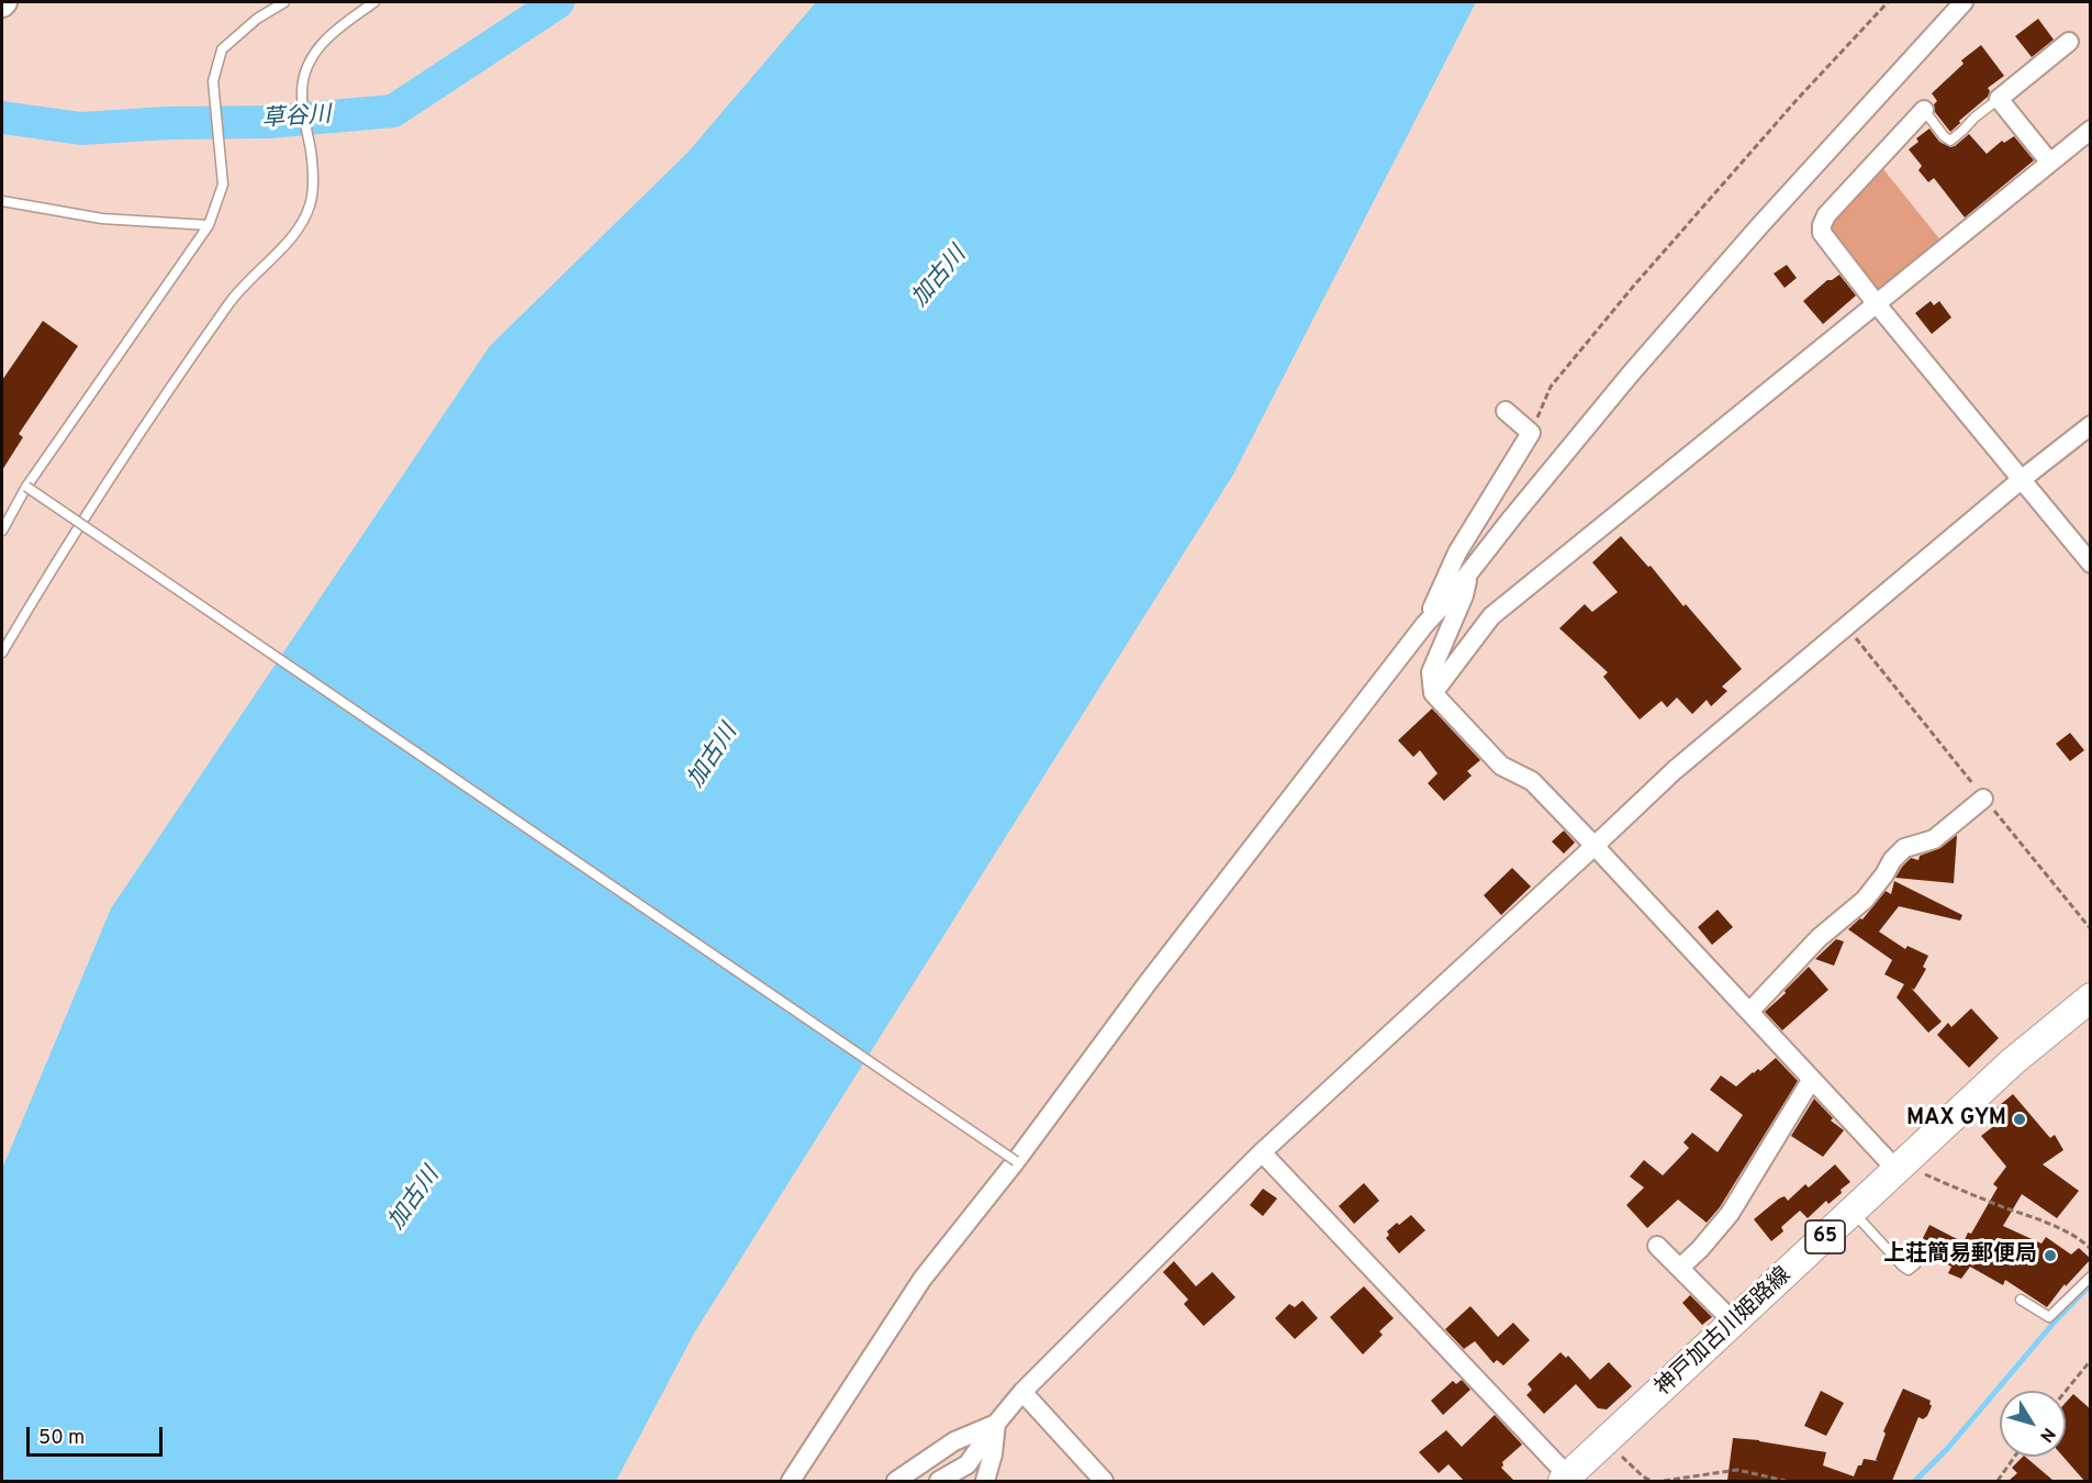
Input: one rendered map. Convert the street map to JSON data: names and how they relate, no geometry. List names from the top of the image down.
{
  "streets": {
    "main road": ["65", "神戸加古川姫路線"]
  },
  "water": ["草谷川", "加古川"],
  "places": ["MAX GYM", "上荘簡易郵便局"],
  "scale_bar": "50 m",
  "north": "bottom right"
}
